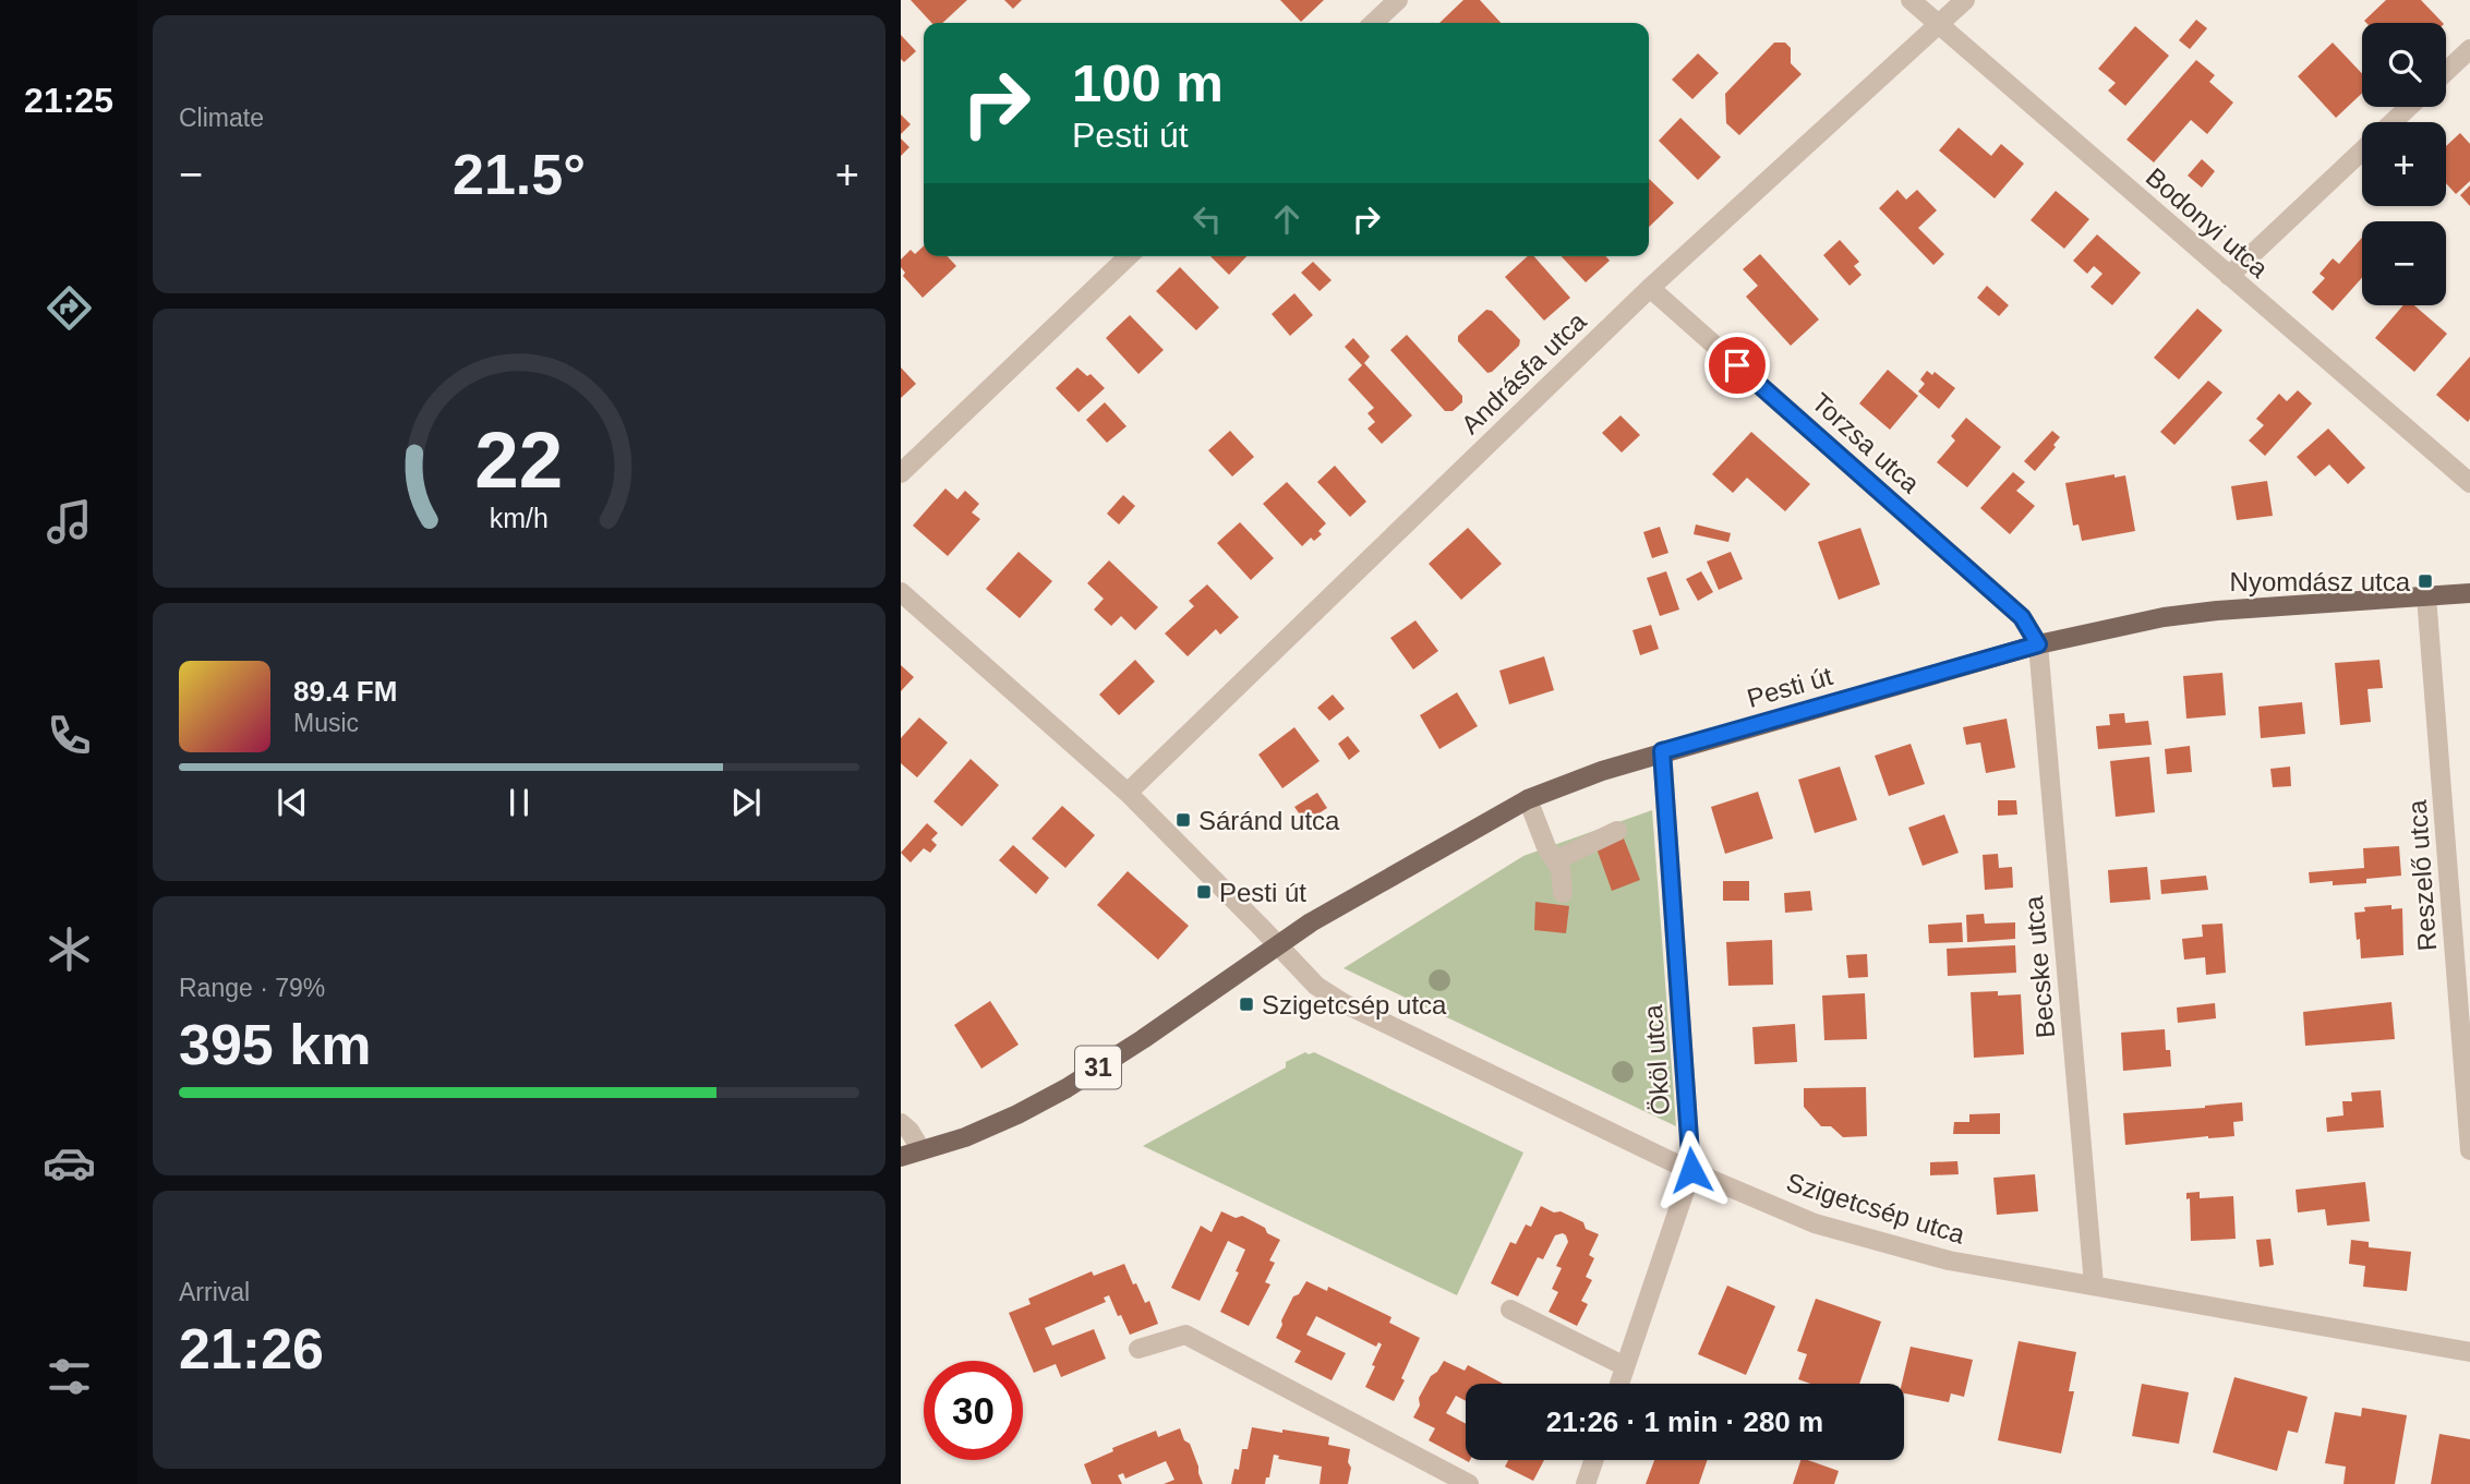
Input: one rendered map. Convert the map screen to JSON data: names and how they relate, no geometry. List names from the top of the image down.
{
  "streets": {
    "main road": ["Pesti út", "31"],
    "street": [
      "Bodonyi utca",
      "Andrásfa utca",
      "Torzsa utca",
      "Reszelő utca",
      "Becske utca",
      "Ököl utca",
      "Szigetcsép utca"
    ]
  },
  "crossings": [
    ["Bodonyi utca", "Andrásfa utca"],
    ["Andrásfa utca", "Torzsa utca"],
    ["Torzsa utca", "Pesti út"],
    ["Torzsa utca", "Becske utca"],
    ["Pesti út", "Reszelő utca"],
    ["Pesti út", "Becske utca"],
    ["Pesti út", "Ököl utca"],
    ["Pesti út", "Szigetcsép utca"],
    ["Becske utca", "Szigetcsép utca"],
    ["Ököl utca", "Szigetcsép utca"]
  ],
  "places": {
    "transit": [
      "Nyomdász utca",
      "Sáránd utca",
      "Pesti út",
      "Szigetcsép utca"
    ]
  },
  "page": {
    "tabs": "21:25",
    "tile": [
      "Climate",
      ["Range · 79%", "395 km"],
      ["Arrival", "21:26"]
    ],
    "map_buttons": ["+", "−"],
    "turn": ["100 m", "Pesti út"],
    "heat": ["−", "21.5°", "+"],
    "song": ["89.4 FM", "Music"],
    "limit": "30",
    "trip": "21:26 · 1 min · 280 m",
    "gauge": ["22", "km/h"]
  }
}
